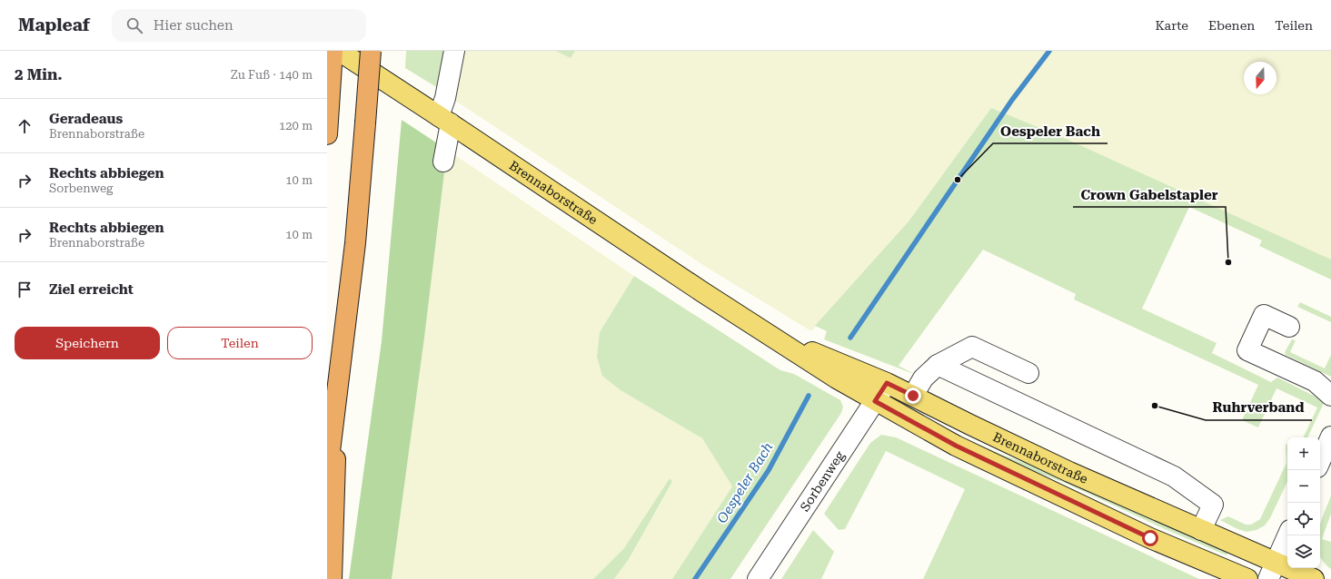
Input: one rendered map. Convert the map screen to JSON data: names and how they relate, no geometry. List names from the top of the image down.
{
  "streets": {
    "main road": ["Brennaborstraße"],
    "street": ["Sorbenweg"]
  },
  "crossings": [
    ["Brennaborstraße", "Sorbenweg"]
  ],
  "water": ["Oespeler Bach"],
  "places": ["Oespeler Bach", "Crown Gabelstapler", "Ruhrverband"],
  "north": "bottom",
  "page": {
    "header": "Mapleaf",
    "search": "Hier suchen",
    "nav": ["Karte", "Ebenen", "Teilen"],
    "heading": ["2 Min.", "Zu Fuß · 140 m"],
    "list": [
      ["Geradeaus", "Brennaborstraße", "120 m"],
      ["Rechts abbiegen", "Sorbenweg", "10 m"],
      ["Rechts abbiegen", "Brennaborstraße", "10 m"],
      "Ziel erreicht"
    ],
    "buttons": ["Speichern", "Teilen"],
    "map_buttons": ["+", "−"]
  }
}
